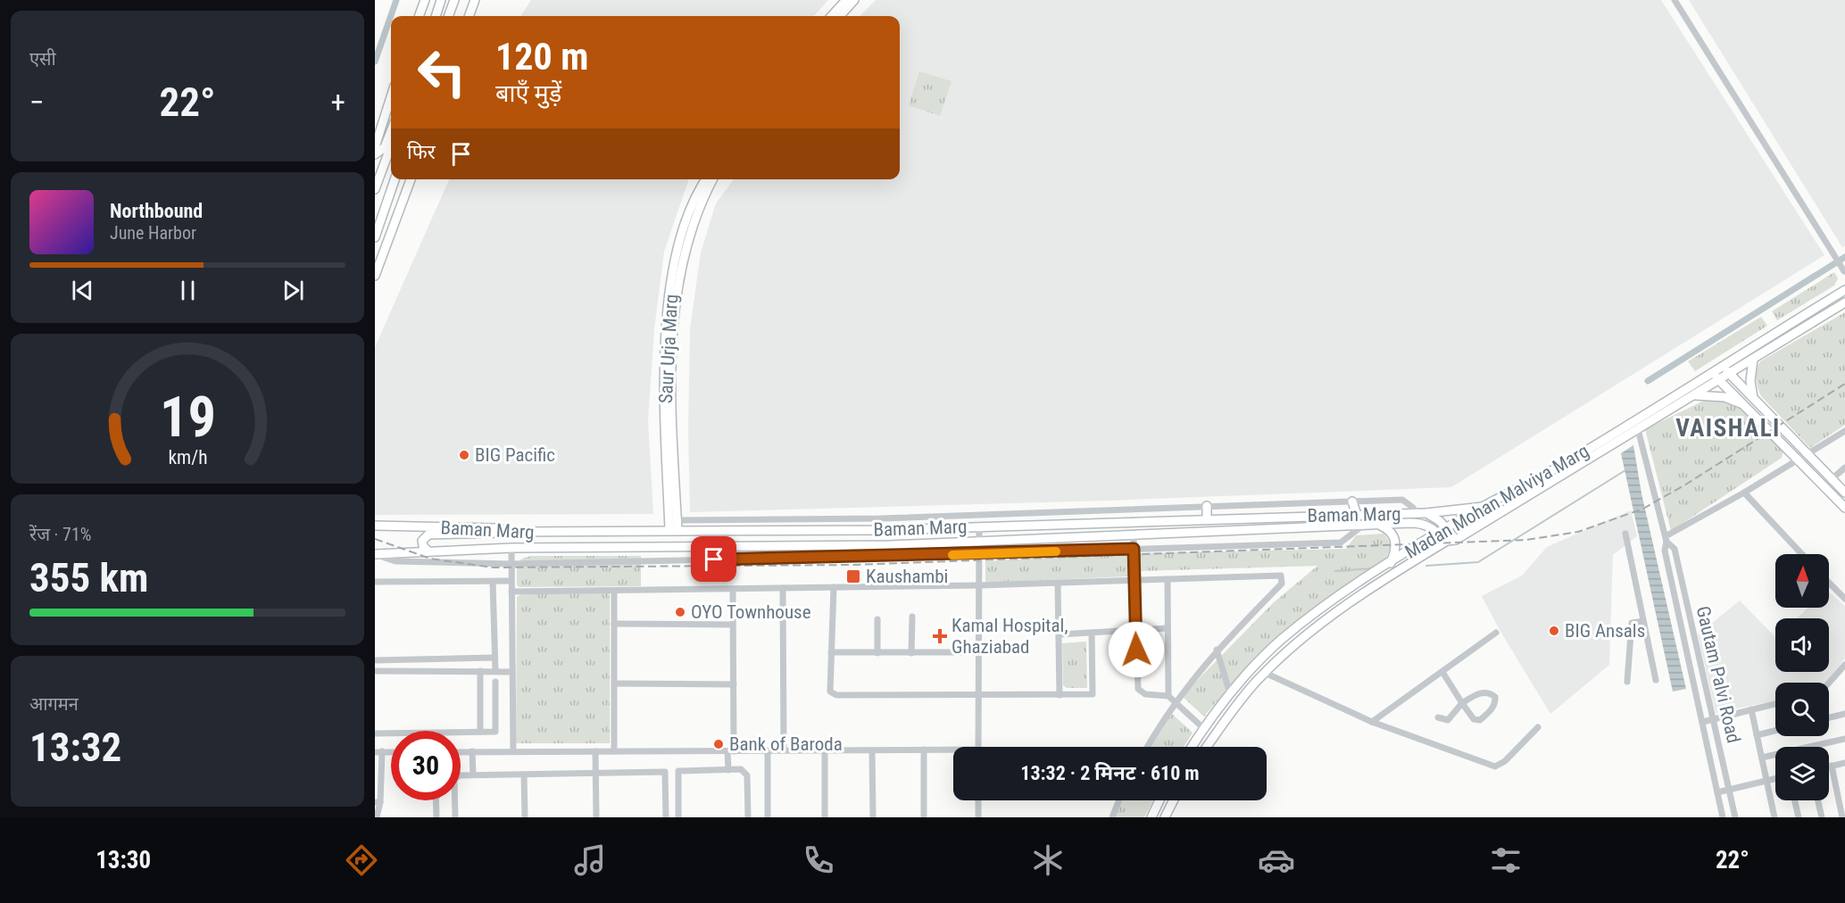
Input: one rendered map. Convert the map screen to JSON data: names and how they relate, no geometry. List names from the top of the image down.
{
  "streets": {
    "main road": ["Saur Urja Marg", "Madan Mohan Malviya Marg", "Baman Marg"],
    "street": ["Gautam Palvi Road"]
  },
  "crossings": [
    ["Saur Urja Marg", "Baman Marg"],
    ["Madan Mohan Malviya Marg", "Baman Marg"],
    ["Madan Mohan Malviya Marg", "Gautam Palvi Road"]
  ],
  "districts": ["VAISHALI"],
  "places": {
    "other": [
      "BIG Pacific",
      "OYO Townhouse",
      "BIG Ansals",
      "Bank of Baroda"
    ],
    "transit": ["Kaushambi"],
    "health": ["Kamal Hospital, Ghaziabad"]
  },
  "north": "top",
  "page": {
    "tile": [
      "एसी",
      ["रेंज · 71%", "355 km"],
      ["आगमन", "13:32"]
    ],
    "turn": ["120 m", "बाएँ मुड़ें"],
    "heat": ["−", "22°", "+"],
    "then": "फिर",
    "song": ["Northbound", "June Harbor"],
    "limit": "30",
    "trip": "13:32 · 2 मिनट · 610 m",
    "tabs": ["13:30", "22°"],
    "gauge": ["19", "km/h"]
  }
}
